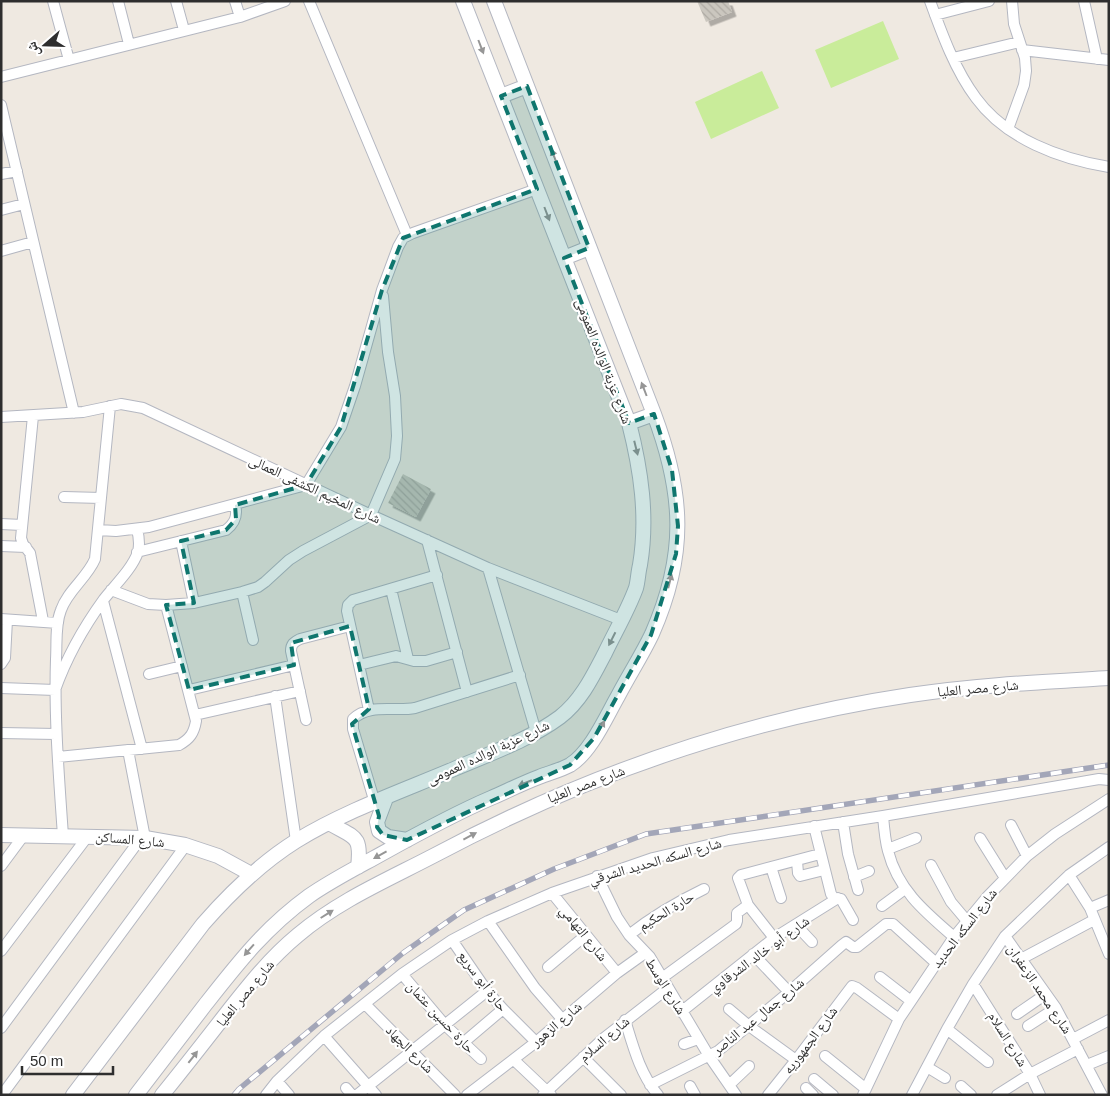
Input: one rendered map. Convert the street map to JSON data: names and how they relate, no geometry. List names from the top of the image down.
{
  "streets": {
    "street": [
      "شارع عزبة الوالده العمومى",
      "شارع المخيم الكشفى العمالى",
      "شارع مصر العليا",
      "شارع المساكن",
      "شارع السكه الحديد الشرقي",
      "حارة الحكيم",
      "شارع السكه الحديد",
      "شارع التهامي",
      "شارع أبو خالد الشرقاوي",
      "حارة أبو سريع",
      "شارع الوسط",
      "شارع محمد الزعفران",
      "شارع جمال عبد الناصر",
      "حارة حسين عثمان",
      "شارع الزهور",
      "شارع السلام",
      "شارع الجمهوريه",
      "شارع الجهاد"
    ]
  },
  "crossings": [
    ["شارع عزبة الوالده العمومى", "شارع المخيم الكشفى العمالى"],
    ["شارع عزبة الوالده العمومى", "شارع مصر العليا"],
    ["شارع عزبة الوالده العمومى", "شارع المساكن"],
    ["شارع السكه الحديد الشرقي", "شارع التهامي"],
    ["شارع السكه الحديد الشرقي", "حارة أبو سريع"],
    ["شارع السكه الحديد الشرقي", "شارع الوسط"],
    ["شارع السكه الحديد الشرقي", "حارة حسين عثمان"],
    ["شارع السكه الحديد الشرقي", "شارع الجهاد"],
    ["حارة الحكيم", "شارع الوسط"],
    ["شارع السكه الحديد", "شارع جمال عبد الناصر"],
    ["شارع السكه الحديد", "شارع الجمهوريه"],
    ["شارع التهامي", "شارع الزهور"],
    ["شارع أبو خالد الشرقاوي", "شارع الوسط"],
    ["حارة أبو سريع", "شارع الزهور"],
    ["شارع الوسط", "شارع جمال عبد الناصر"],
    ["شارع الوسط", "شارع الزهور"],
    ["شارع الوسط", "شارع السلام"]
  ],
  "scale_bar": "50 m",
  "north": "left"
}
